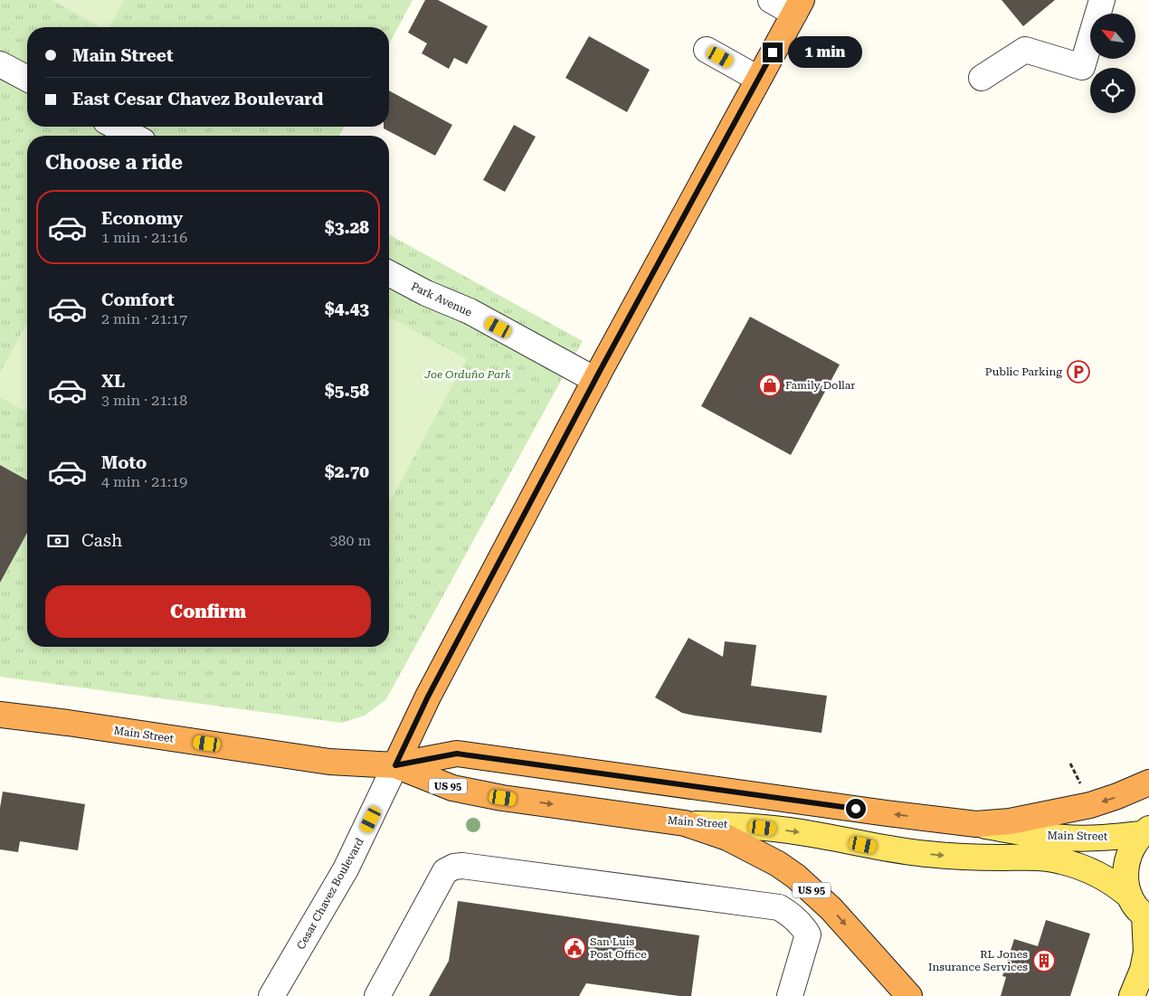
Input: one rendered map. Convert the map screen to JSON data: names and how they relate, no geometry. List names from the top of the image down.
{
  "streets": {
    "highway": ["Main Street", "US 95"],
    "street": ["Park Avenue", "Cesar Chavez Boulevard"]
  },
  "crossings": [
    ["Main Street", "US 95"],
    ["Main Street", "Cesar Chavez Boulevard"]
  ],
  "parks": ["Joe Orduño Park"],
  "places": {
    "parking": ["Public Parking"],
    "shop": ["Family Dollar"],
    "public building": ["San Luis Post Office"],
    "building": ["RL Jones Insurance Services"]
  },
  "north": "top left",
  "page": {
    "banner": ["Main Street", "East Cesar Chavez Boulevard"],
    "bubble": "1 min",
    "heading": "Choose a ride",
    "list": [
      {
        "name": "Economy",
        "note": "1 min · 21:16",
        "value": "$3.28"
      },
      {
        "name": "Comfort",
        "note": "2 min · 21:17",
        "value": "$4.43"
      },
      {
        "name": "XL",
        "note": "3 min · 21:18",
        "value": "$5.58"
      },
      {
        "name": "Moto",
        "note": "4 min · 21:19",
        "value": "$2.70"
      }
    ],
    "pay": ["Cash", "380 m"],
    "buttons": "Confirm"
  }
}
